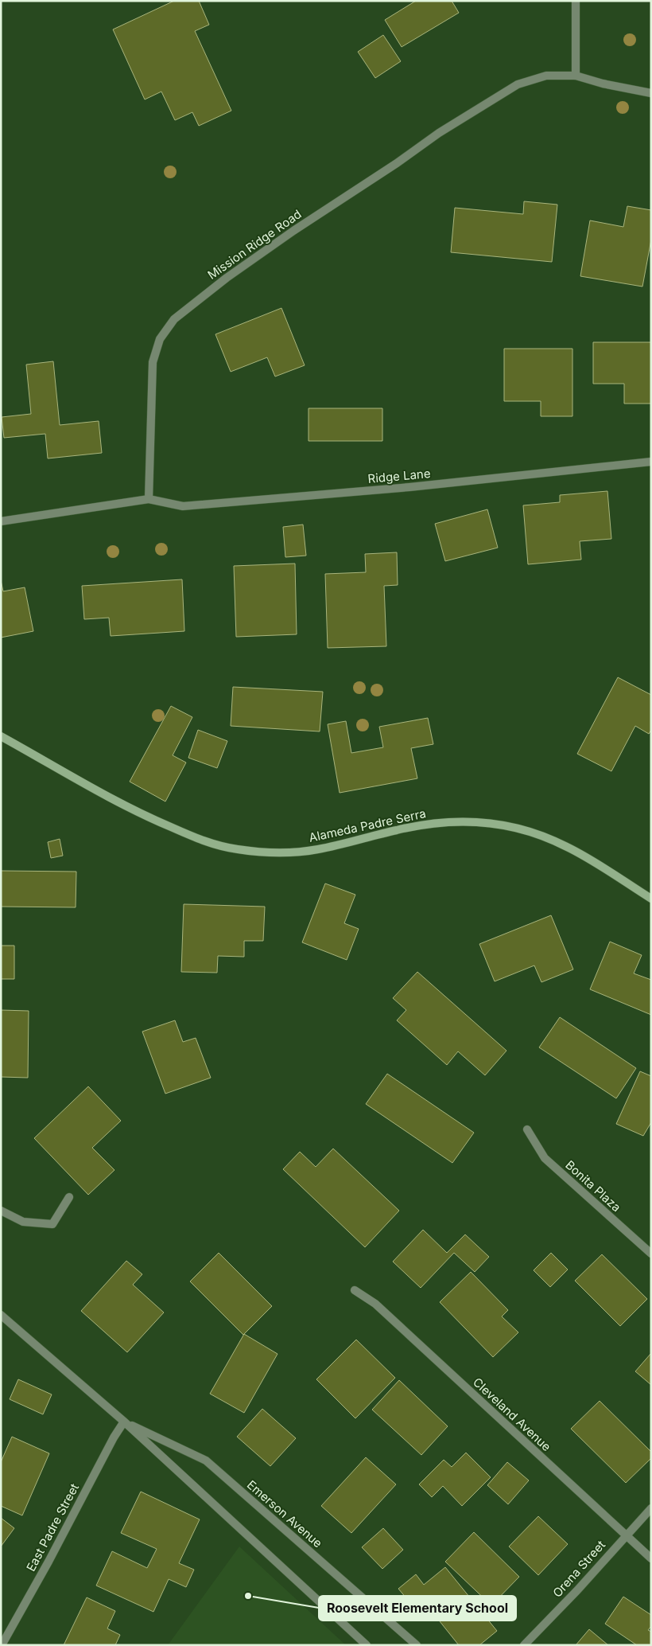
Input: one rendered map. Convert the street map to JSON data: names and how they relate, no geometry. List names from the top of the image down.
{
  "streets": {
    "street": [
      "Mission Ridge Road",
      "Ridge Lane",
      "Alameda Padre Serra",
      "Bonita Plaza",
      "Cleveland Avenue",
      "Emerson Avenue",
      "East Padre Street",
      "Orena Street"
    ]
  },
  "crossings": [
    ["Mission Ridge Road", "Ridge Lane"],
    ["Cleveland Avenue", "Orena Street"],
    ["Emerson Avenue", "East Padre Street"]
  ],
  "places": ["Roosevelt Elementary School"]
}
